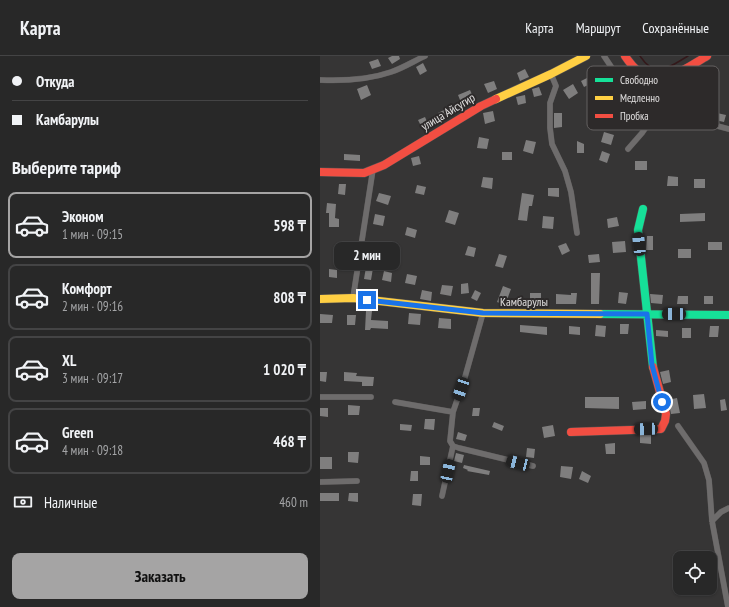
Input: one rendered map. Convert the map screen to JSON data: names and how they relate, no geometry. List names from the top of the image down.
{
  "streets": {
    "street": ["улица Айсугир", "Камбарулы"]
  },
  "legend": ["Свободно", "Медленно", "Пробка"],
  "page": {
    "header": "Карта",
    "nav": ["Карта", "Маршрут", "Сохранённые"],
    "banner": ["Откуда", "Камбарулы"],
    "heading": "Выберите тариф",
    "list": [
      {
        "name": "Эконом",
        "note": "1 мин · 09:15",
        "value": "598 ₸"
      },
      {
        "name": "Комфорт",
        "note": "2 мин · 09:16",
        "value": "808 ₸"
      },
      {
        "name": "XL",
        "note": "3 мин · 09:17",
        "value": "1 020 ₸"
      },
      {
        "name": "Green",
        "note": "4 мин · 09:18",
        "value": "468 ₸"
      }
    ],
    "bubble": "2 мин",
    "pay": ["Наличные", "460 m"],
    "buttons": "Заказать"
  }
}
